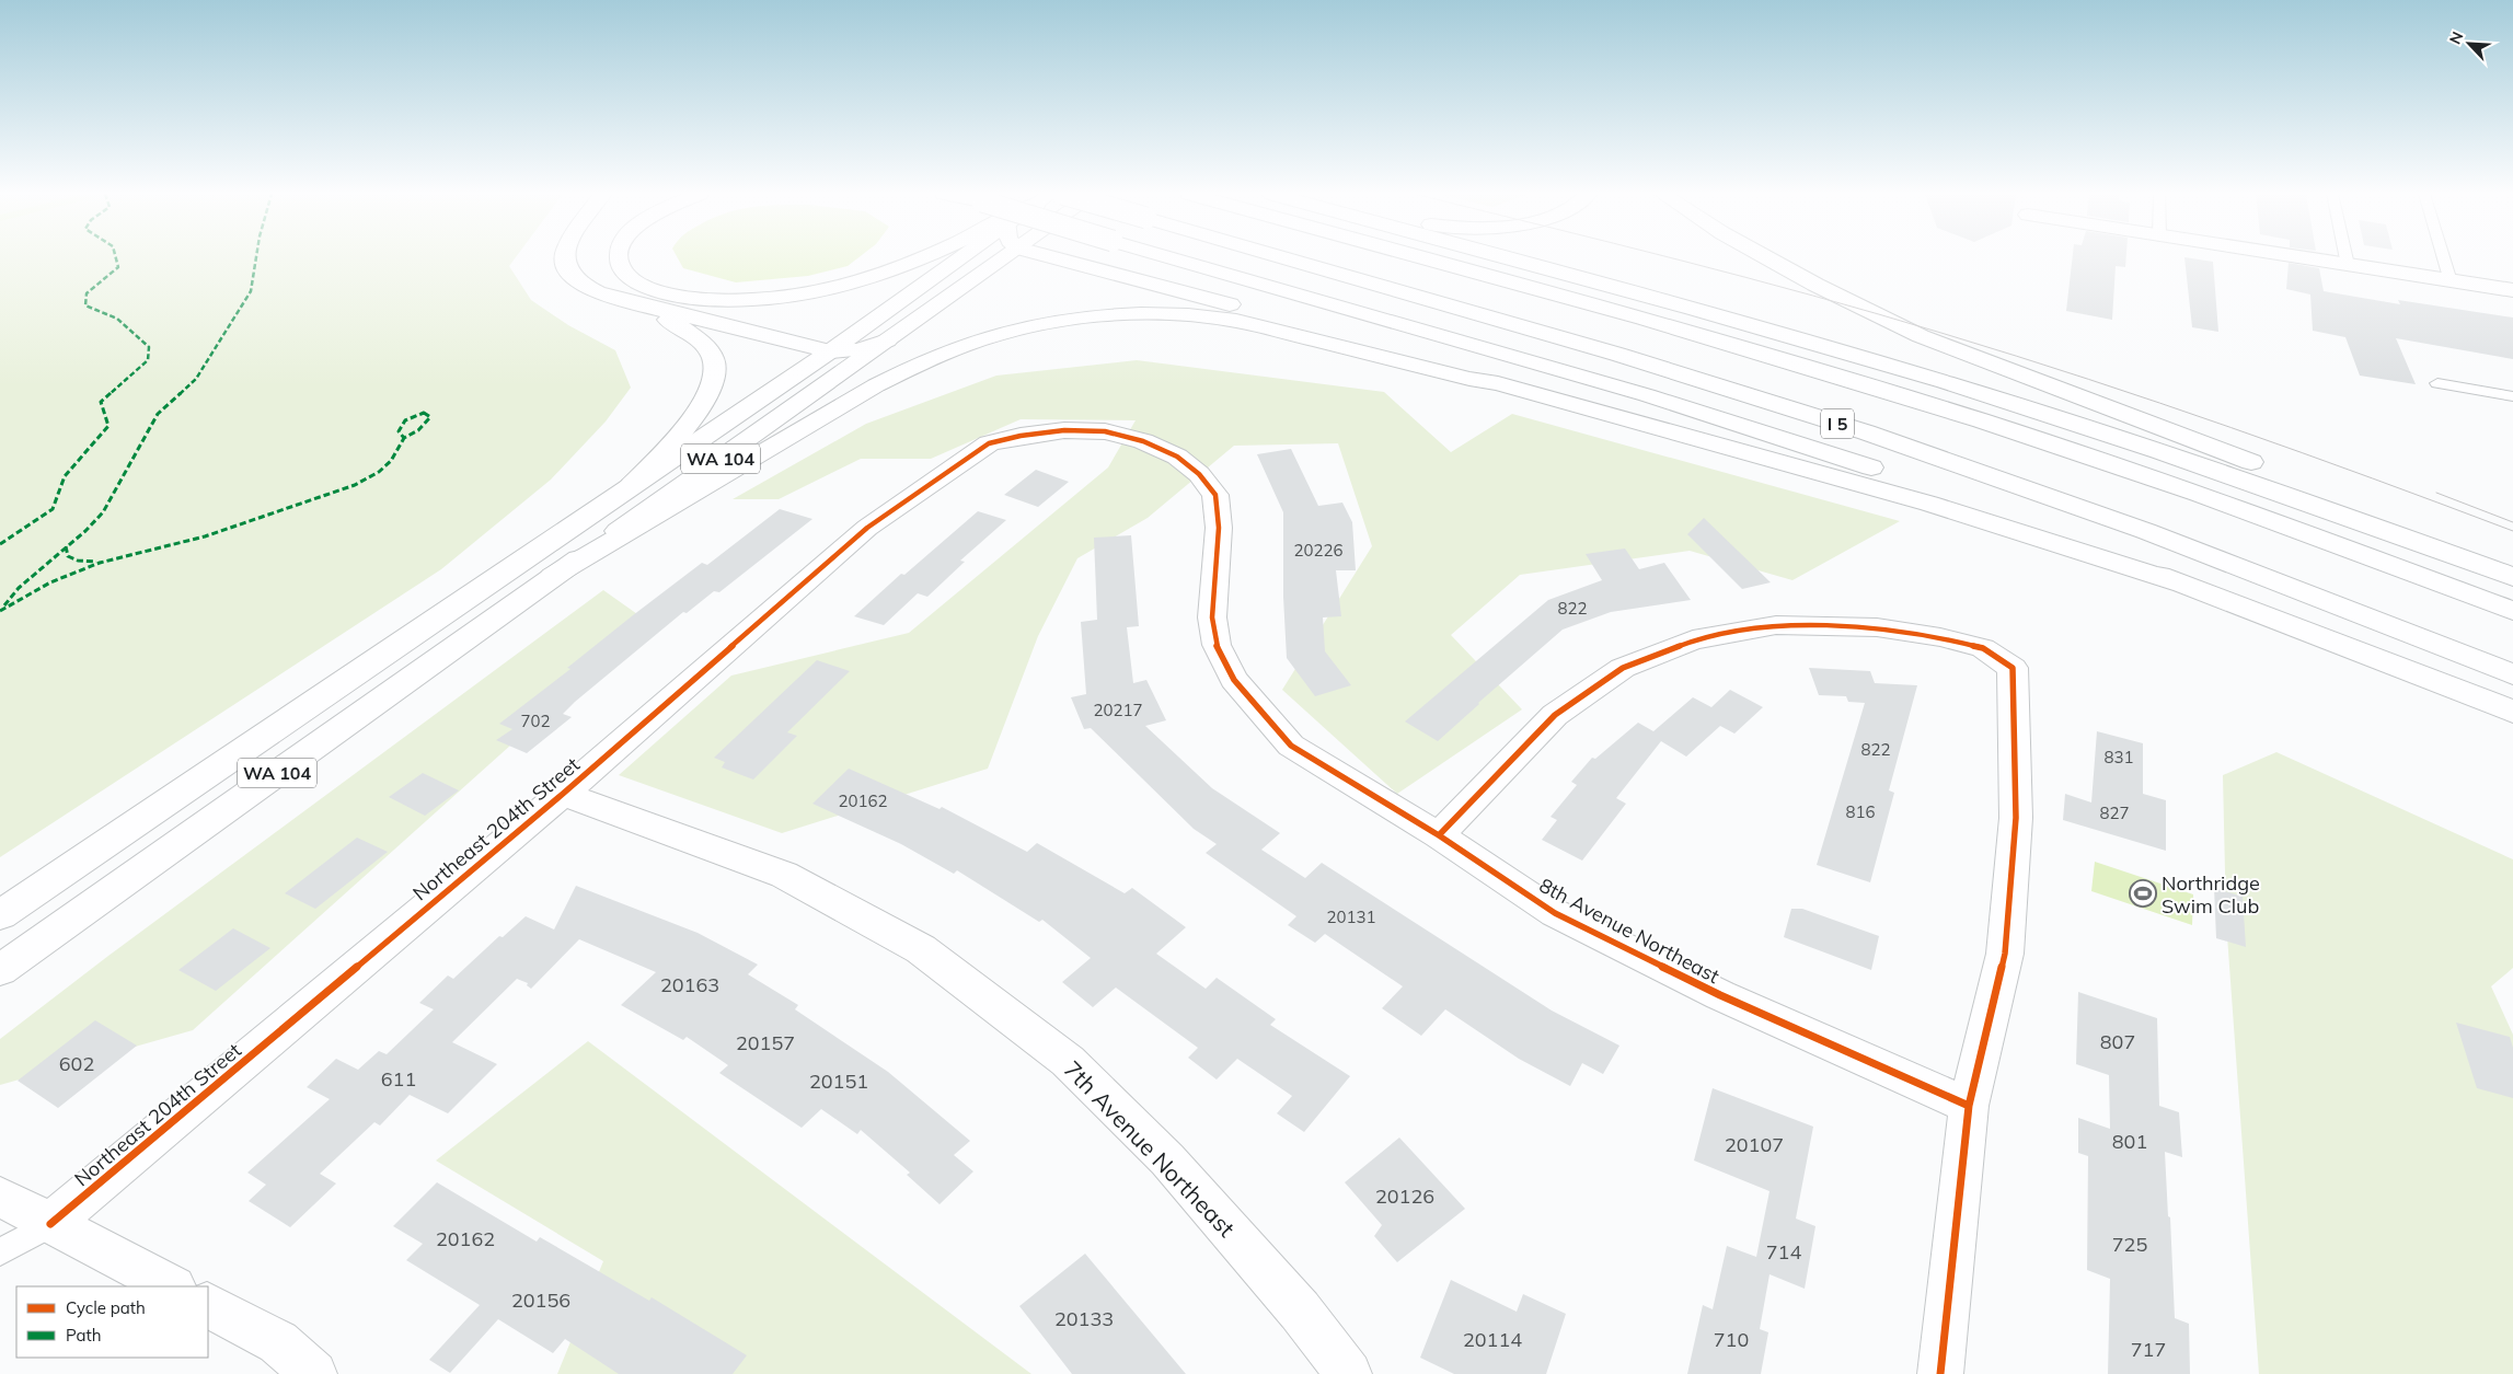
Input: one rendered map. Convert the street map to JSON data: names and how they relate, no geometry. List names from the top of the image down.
{
  "streets": {
    "main road": [
      "I 5",
      "WA 104",
      "Northeast 204th Street",
      "8th Avenue Northeast",
      "7th Avenue Northeast"
    ]
  },
  "crossings": [
    ["Northeast 204th Street", "8th Avenue Northeast"],
    ["Northeast 204th Street", "7th Avenue Northeast"]
  ],
  "places": {
    "sports": ["Northridge Swim Club"]
  },
  "house_numbers": [
    "20226",
    "822",
    "20217",
    "702",
    "822",
    "831",
    "20162",
    "816",
    "827",
    "20131",
    "20163",
    "807",
    "20157",
    "602",
    "611",
    "20151",
    "801",
    "20107",
    "20126",
    "20162",
    "725",
    "714",
    "20156",
    "20133",
    "20114",
    "710",
    "717"
  ],
  "legend": ["Cycle path", "Path"],
  "north": "top left"
}
